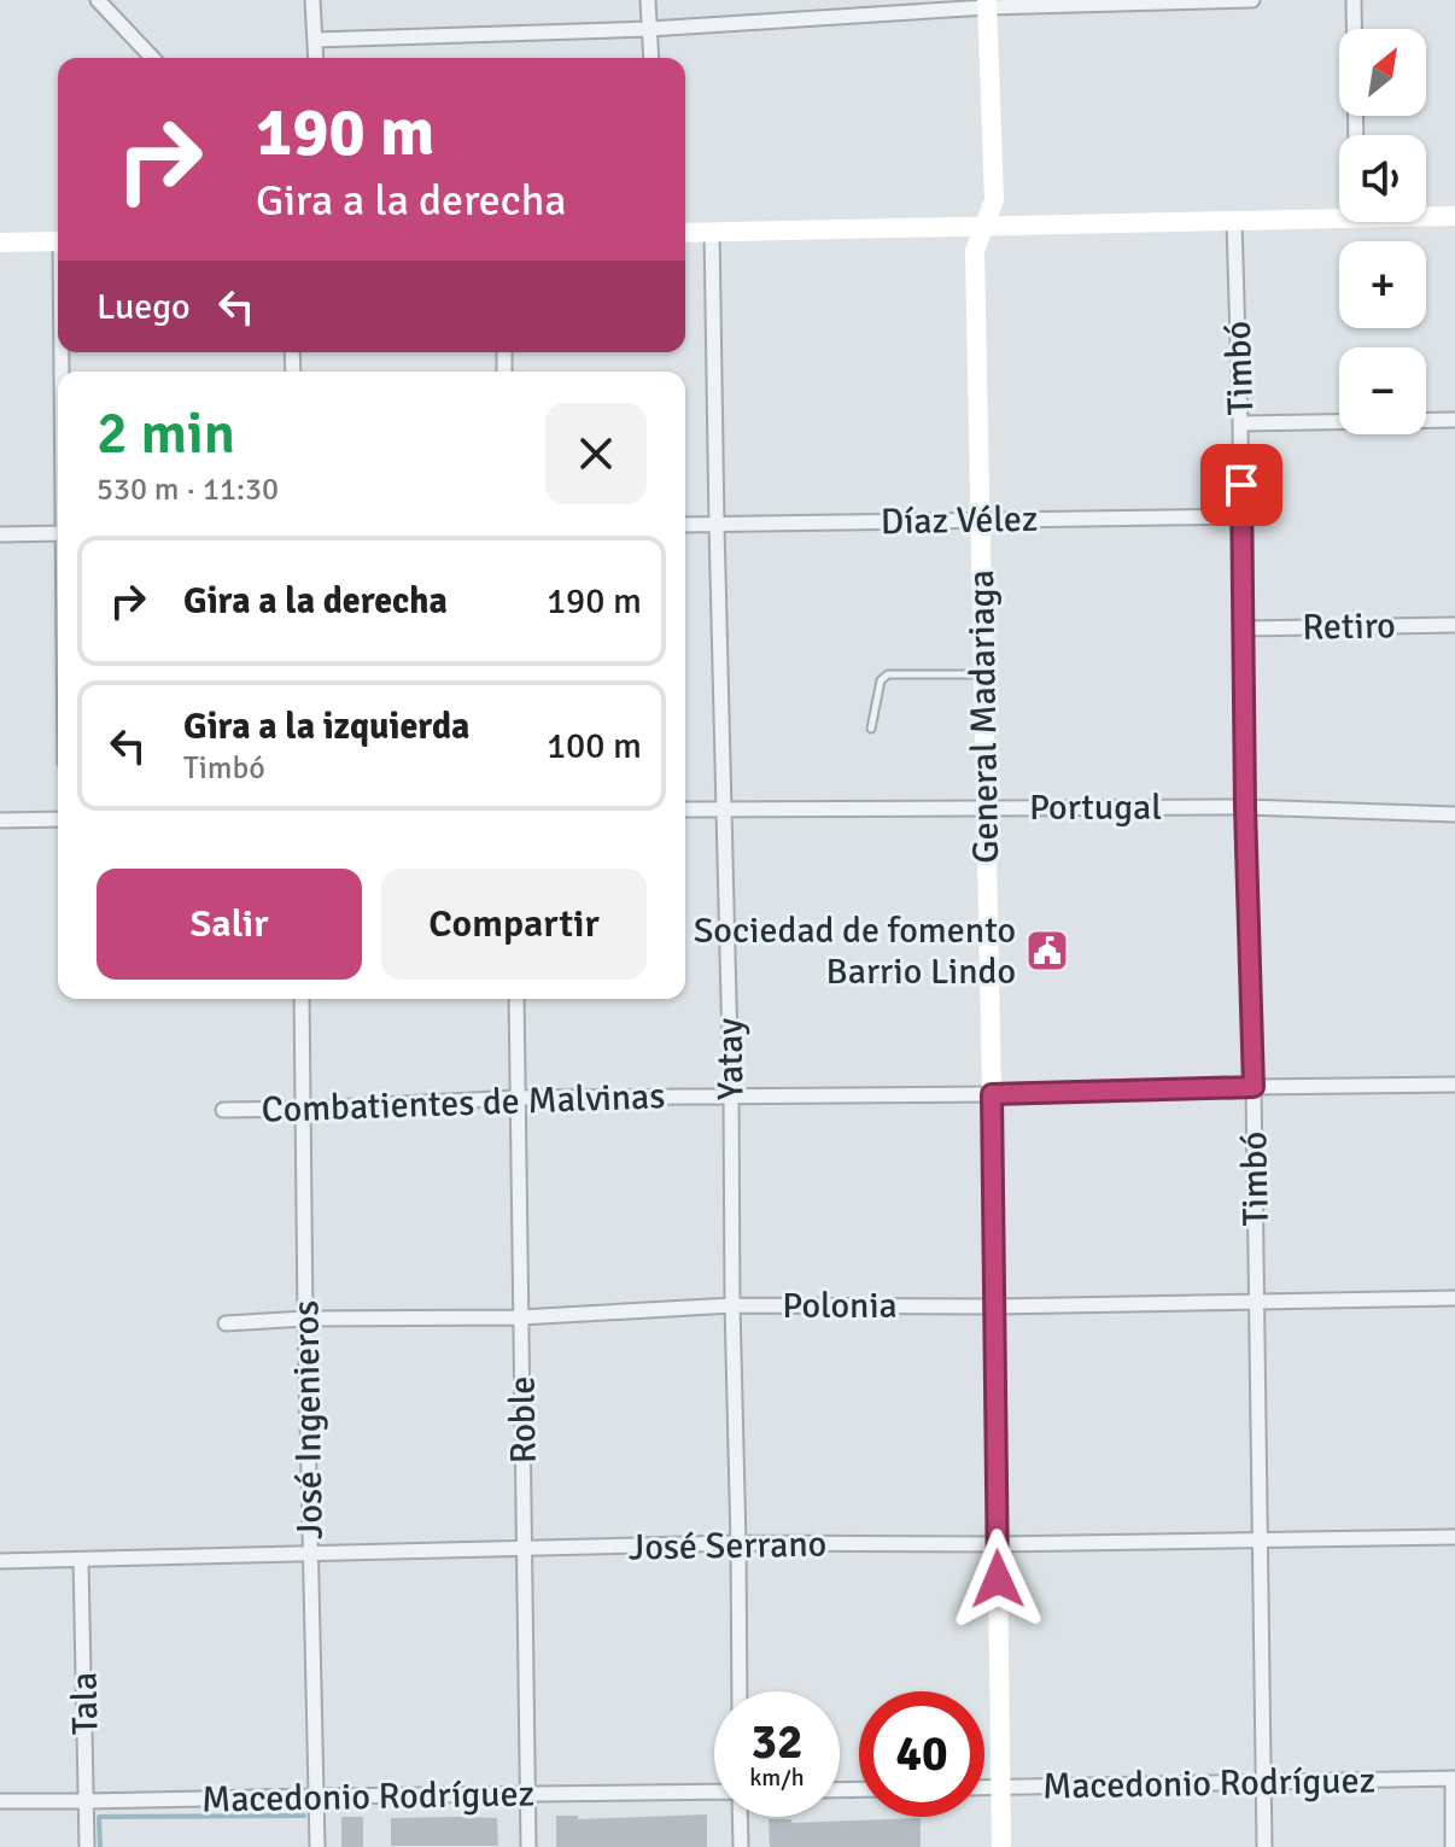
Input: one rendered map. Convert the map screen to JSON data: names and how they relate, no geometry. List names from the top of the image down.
{
  "streets": {
    "street": [
      "Timbó",
      "Díaz Vélez",
      "Retiro",
      "General Madariaga",
      "Portugal",
      "Yatay",
      "Combatientes de Malvinas",
      "Polonia",
      "José Ingenieros",
      "Roble",
      "José Serrano",
      "Tala",
      "Macedonio Rodríguez"
    ]
  },
  "crossings": [
    ["Timbó", "Díaz Vélez"],
    ["Timbó", "Retiro"],
    ["Timbó", "Portugal"],
    ["Timbó", "Combatientes de Malvinas"],
    ["Timbó", "Polonia"],
    ["Timbó", "José Serrano"],
    ["Timbó", "Macedonio Rodríguez"],
    ["Díaz Vélez", "General Madariaga"],
    ["Díaz Vélez", "Yatay"],
    ["General Madariaga", "Portugal"],
    ["General Madariaga", "Combatientes de Malvinas"],
    ["General Madariaga", "Polonia"],
    ["General Madariaga", "José Serrano"],
    ["General Madariaga", "Macedonio Rodríguez"],
    ["Portugal", "Yatay"],
    ["Yatay", "Combatientes de Malvinas"],
    ["Yatay", "Polonia"],
    ["Yatay", "José Serrano"],
    ["Combatientes de Malvinas", "José Ingenieros"],
    ["Combatientes de Malvinas", "Roble"],
    ["Polonia", "José Ingenieros"],
    ["Polonia", "Roble"],
    ["José Ingenieros", "José Serrano"],
    ["José Ingenieros", "Macedonio Rodríguez"],
    ["Roble", "José Serrano"],
    ["Roble", "Macedonio Rodríguez"],
    ["José Serrano", "Tala"],
    ["Tala", "Macedonio Rodríguez"]
  ],
  "places": {
    "public building": ["Sociedad de fomento Barrio Lindo"]
  },
  "north": "top right",
  "page": {
    "map_buttons": ["+", "−"],
    "turn": ["190 m", "Gira a la derecha"],
    "then": "Luego",
    "heading": ["2 min", "530 m · 11:30"],
    "list": [
      {
        "name": "Gira a la derecha",
        "value": "190 m"
      },
      {
        "name": "Gira a la izquierda",
        "note": "Timbó",
        "value": "100 m"
      }
    ],
    "buttons": ["Salir", "Compartir"],
    "speed": "32 km/h",
    "limit": "40"
  }
}
